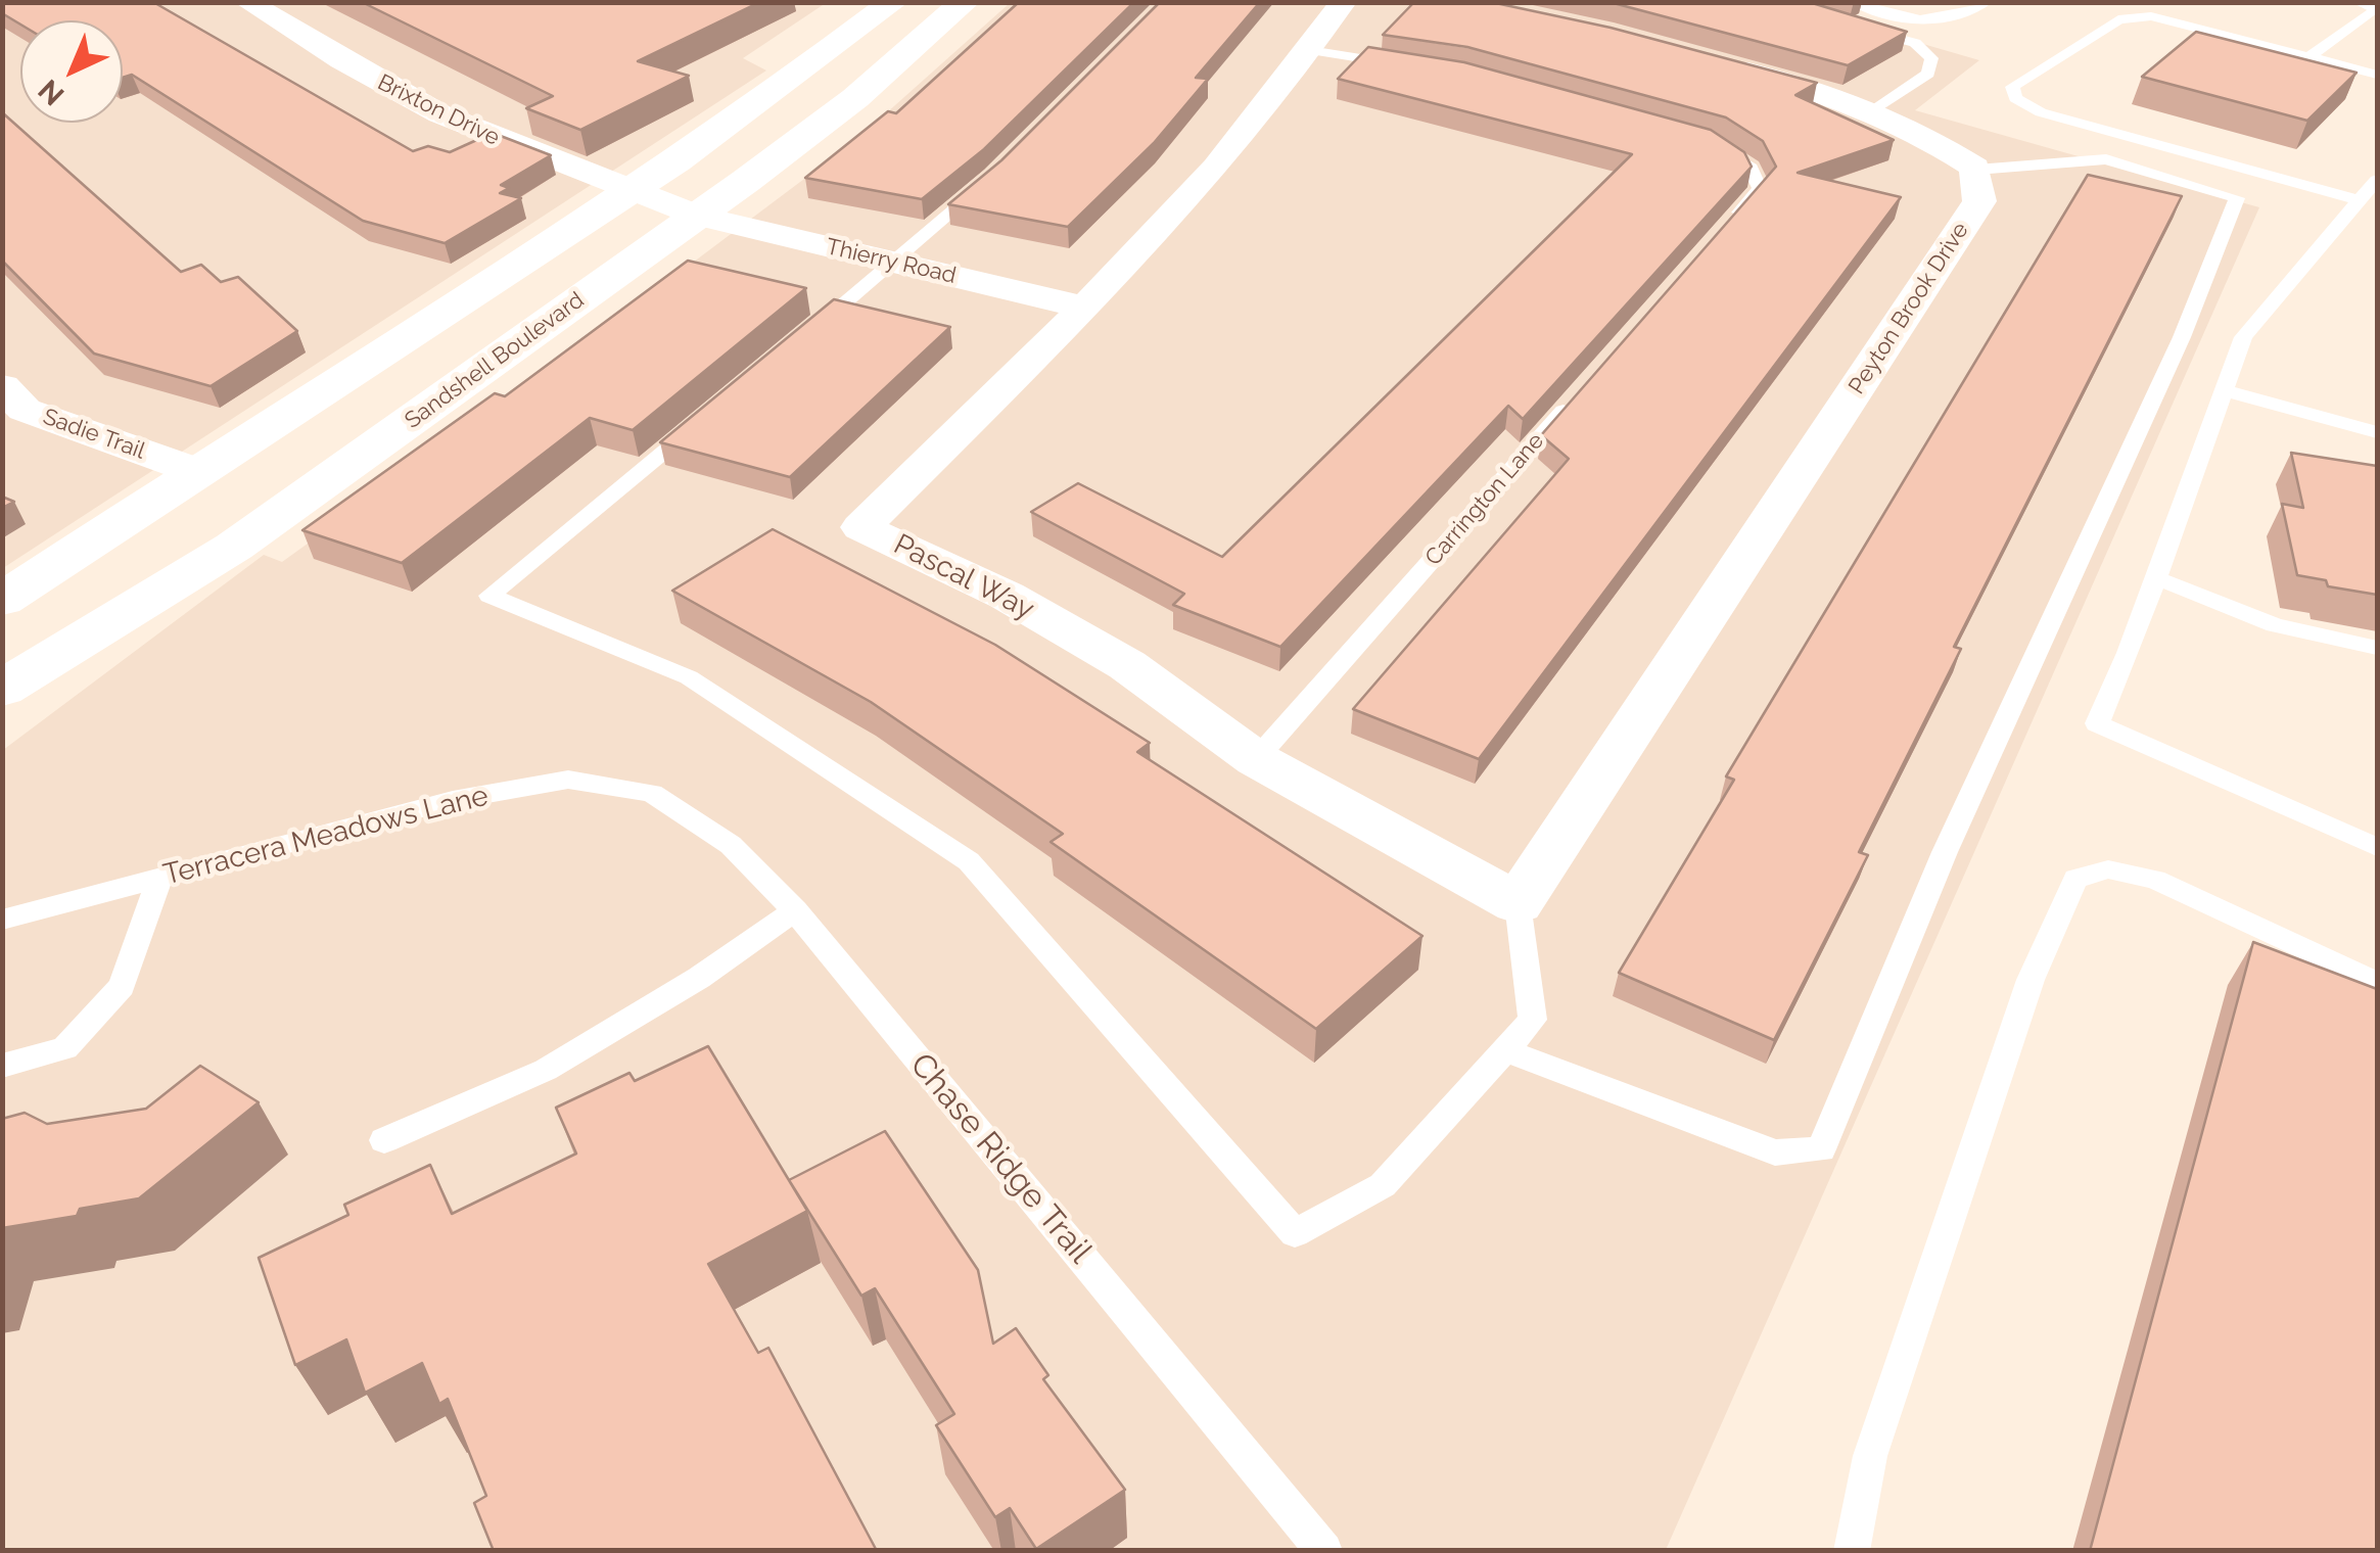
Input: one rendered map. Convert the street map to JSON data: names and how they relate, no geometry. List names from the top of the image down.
{
  "streets": {
    "street": [
      "Brixton Drive",
      "Thierry Road",
      "Peyton Brook Drive",
      "Sandshell Boulevard",
      "Sadie Trail",
      "Pascal Way"
    ],
    "lane": ["Carrington Lane", "Terracera Meadows Lane", "Chase Ridge Trail"]
  },
  "crossings": [
    ["Brixton Drive", "Thierry Road"],
    ["Brixton Drive", "Sandshell Boulevard"],
    ["Thierry Road", "Sandshell Boulevard"],
    ["Thierry Road", "Pascal Way"],
    ["Peyton Brook Drive", "Pascal Way"],
    ["Carrington Lane", "Pascal Way"],
    ["Terracera Meadows Lane", "Chase Ridge Trail"]
  ],
  "north": "bottom left"
}
